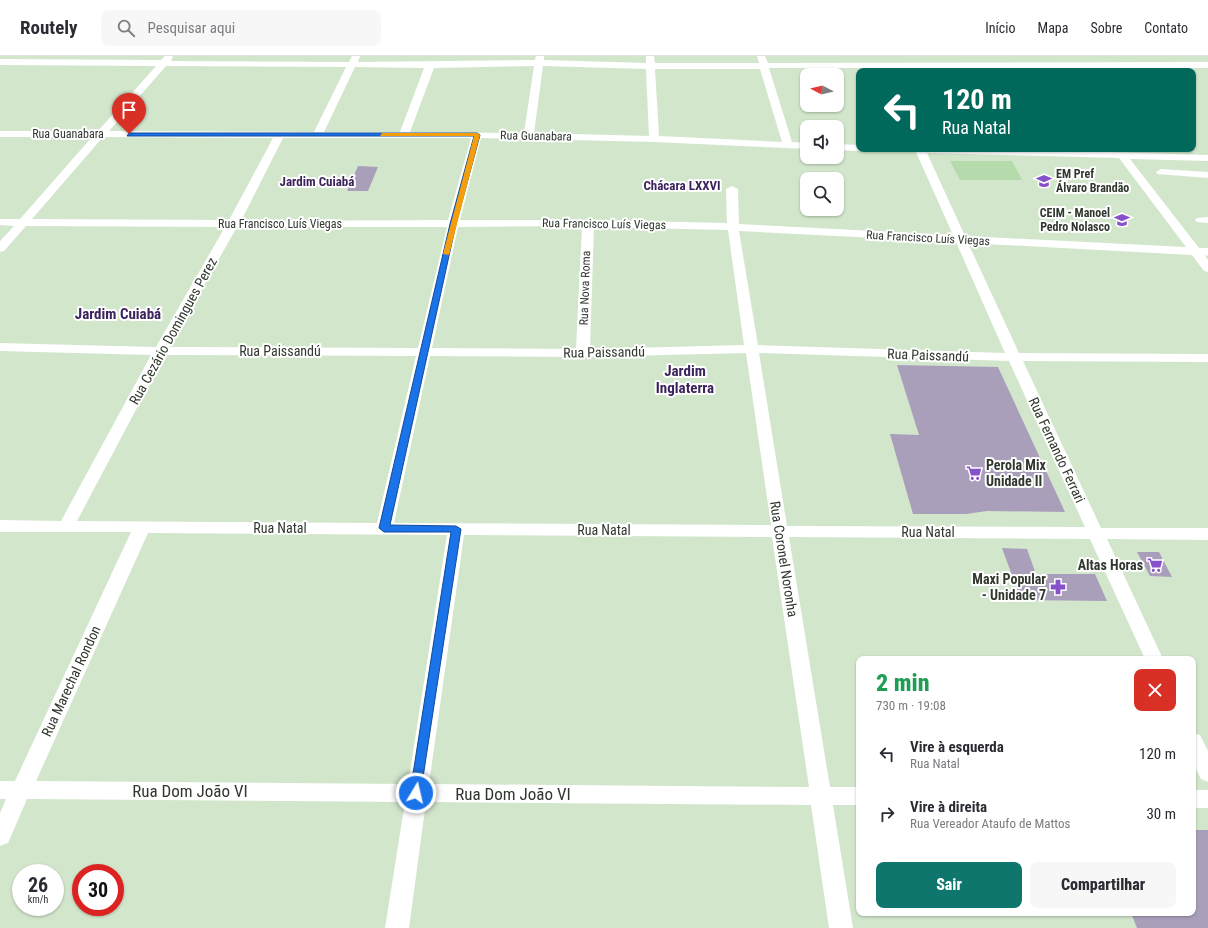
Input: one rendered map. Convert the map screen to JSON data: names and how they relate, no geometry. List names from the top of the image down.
{
  "streets": {
    "street": [
      "Rua Guanabara",
      "Rua Francisco Luís Viegas",
      "Rua Nova Roma",
      "Rua Cezário Domingues Perez",
      "Rua Paissandú",
      "Rua Fernando Ferrari",
      "Rua Natal",
      "Rua Coronel Noronha",
      "Rua Marechal Rondon",
      "Rua Dom João VI"
    ]
  },
  "crossings": [
    ["Rua Guanabara", "Rua Cezário Domingues Perez"],
    ["Rua Francisco Luís Viegas", "Rua Nova Roma"],
    ["Rua Francisco Luís Viegas", "Rua Cezário Domingues Perez"],
    ["Rua Francisco Luís Viegas", "Rua Fernando Ferrari"],
    ["Rua Francisco Luís Viegas", "Rua Coronel Noronha"],
    ["Rua Nova Roma", "Rua Paissandú"],
    ["Rua Cezário Domingues Perez", "Rua Paissandú"],
    ["Rua Cezário Domingues Perez", "Rua Natal"],
    ["Rua Paissandú", "Rua Fernando Ferrari"],
    ["Rua Paissandú", "Rua Coronel Noronha"],
    ["Rua Fernando Ferrari", "Rua Natal"],
    ["Rua Natal", "Rua Coronel Noronha"],
    ["Rua Natal", "Rua Marechal Rondon"],
    ["Rua Coronel Noronha", "Rua Dom João VI"],
    ["Rua Marechal Rondon", "Rua Dom João VI"]
  ],
  "districts": [
    "Jardim Cuiabá",
    "Chácara LXXVI",
    "Jardim Cuiabá",
    "Jardim Inglaterra"
  ],
  "places": {
    "school or university": ["EM Pref Álvaro Brandão", "CEIM - Manoel Pedro Nolasco"],
    "supermarket": ["Perola Mix Unidade II", "Altas Horas"],
    "pharmacy": ["Maxi Popular - Unidade 7"]
  },
  "north": "left",
  "page": {
    "header": "Routely",
    "search": "Pesquisar aqui",
    "nav": [
      "Início",
      "Mapa",
      "Sobre",
      "Contato"
    ],
    "turn": ["120 m", "Rua Natal"],
    "heading": ["2 min", "730 m · 19:08"],
    "list": [
      {
        "name": "Vire à esquerda",
        "note": "Rua Natal",
        "value": "120 m"
      },
      {
        "name": "Vire à direita",
        "note": "Rua Vereador Ataufo de Mattos",
        "value": "30 m"
      }
    ],
    "buttons": ["Sair", "Compartilhar"],
    "speed": "26 km/h",
    "limit": "30"
  }
}
